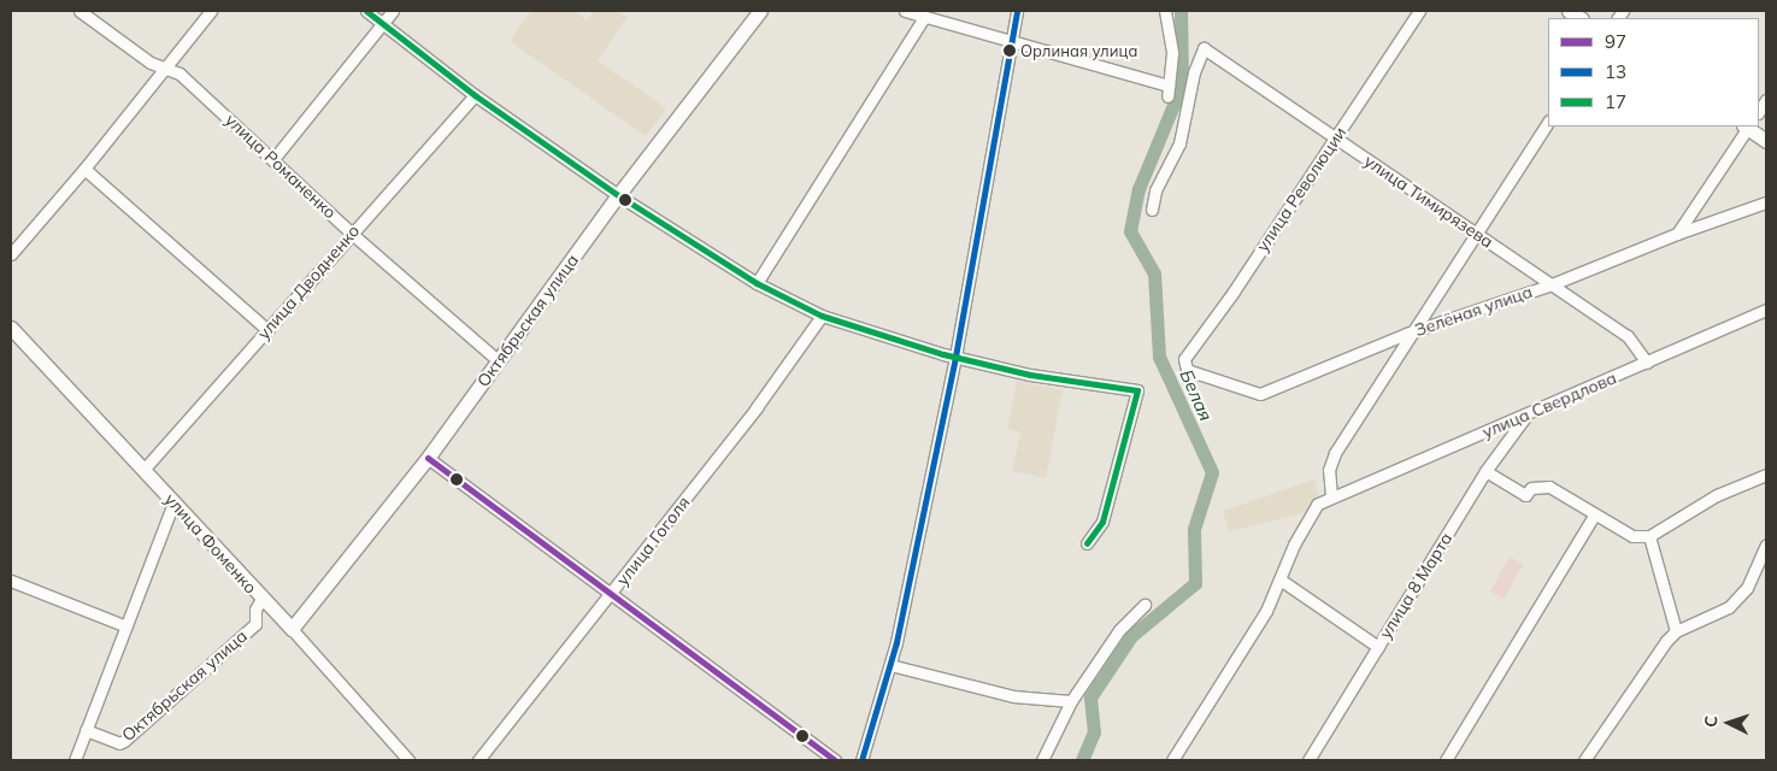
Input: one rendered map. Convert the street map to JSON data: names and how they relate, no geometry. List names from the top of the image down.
{
  "streets": {
    "main road": ["Октябрьская улица", "улица Фоменко"],
    "street": [
      "улица Романенко",
      "улица Революции",
      "улица Тимирязева",
      "улица Дводненко",
      "Зелёная улица",
      "улица Свердлова",
      "улица Гоголя",
      "улица 8 Марта"
    ]
  },
  "crossings": [
    ["улица Романенко", "улица Дводненко"],
    ["улица Романенко", "Октябрьская улица"],
    ["улица Революции", "улица Тимирязева"],
    ["улица Революции", "Зелёная улица"],
    ["улица Тимирязева", "Зелёная улица"],
    ["улица Тимирязева", "улица Свердлова"],
    ["улица Дводненко", "улица Фоменко"],
    ["Октябрьская улица", "улица Фоменко"],
    ["улица Свердлова", "улица 8 Марта"]
  ],
  "water": ["Белая"],
  "places": ["Орлиная улица"],
  "lines": ["transit line 13", "transit line 17", "transit line 97"],
  "legend": ["97", "13", "17"],
  "north": "left"
}
